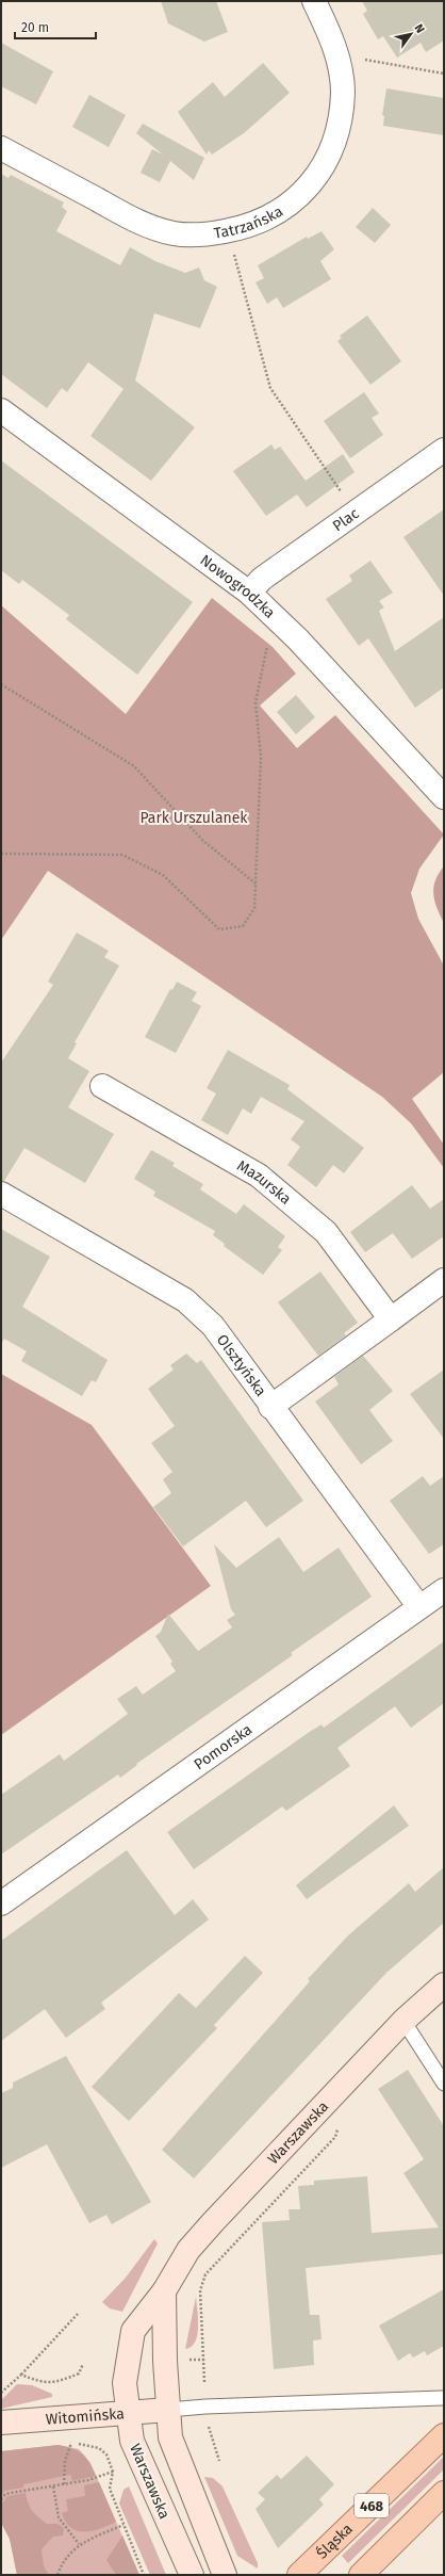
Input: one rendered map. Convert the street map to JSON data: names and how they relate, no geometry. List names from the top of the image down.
{
  "streets": {
    "main road": ["468", "Śląska"],
    "street": [
      "Tatrzańska",
      "Plac",
      "Nowogrodzka",
      "Mazurska",
      "Olsztyńska",
      "Pomorska",
      "Warszawska",
      "Witomińska"
    ]
  },
  "crossings": [
    ["Plac", "Nowogrodzka"],
    ["Olsztyńska", "Pomorska"],
    ["Warszawska", "Witomińska"]
  ],
  "parks": ["Park Urszulanek"],
  "scale_bar": "20 m",
  "north": "top right"
}
